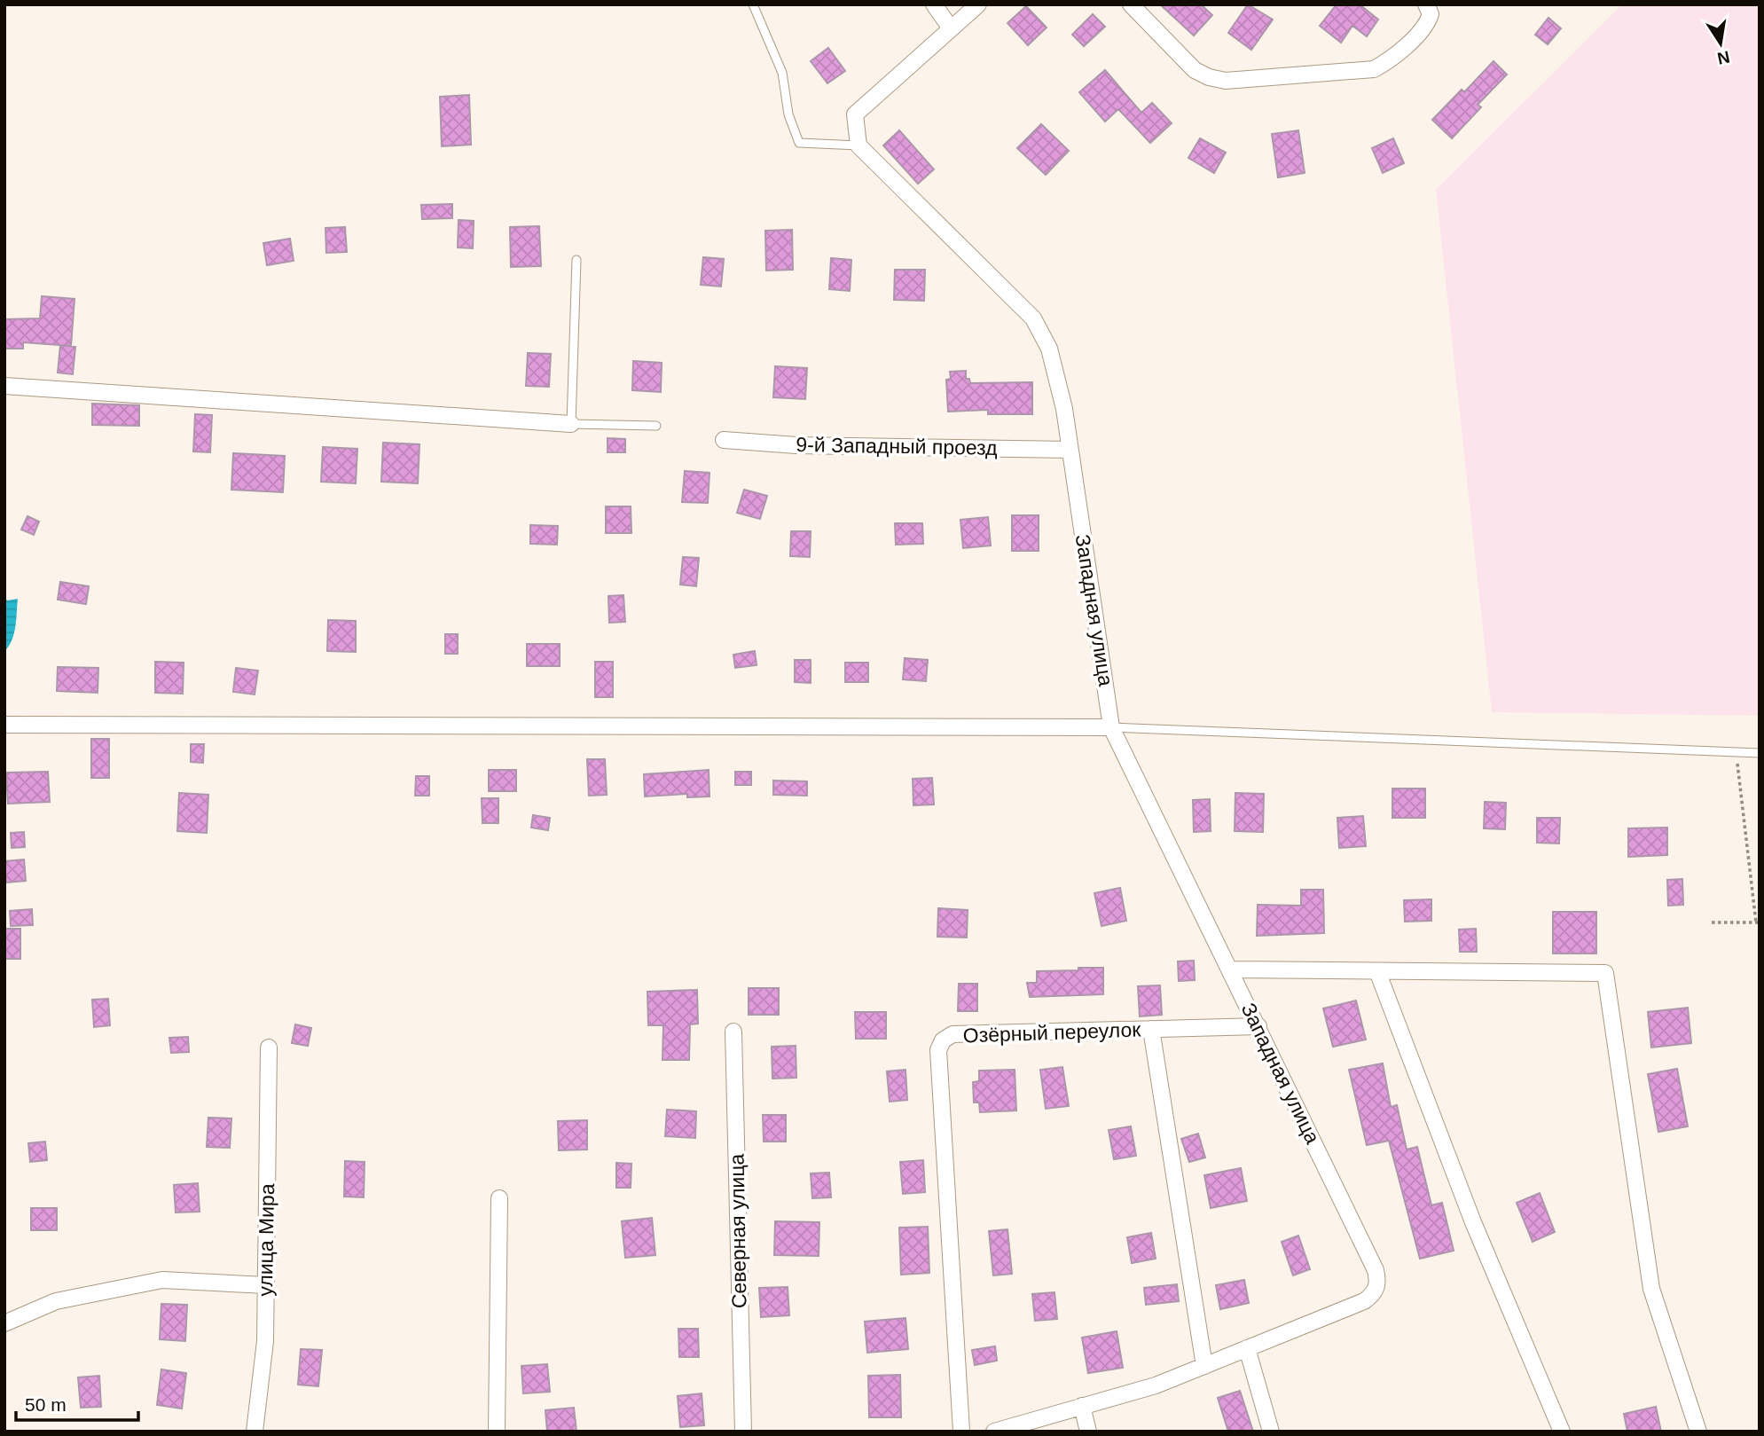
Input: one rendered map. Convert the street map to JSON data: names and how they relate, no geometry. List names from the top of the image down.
{
  "streets": {
    "street": [
      "9-й Западный проезд",
      "Западная улица",
      "Озёрный переулок",
      "Северная улица",
      "улица Мира"
    ]
  },
  "crossings": [
    ["9-й Западный проезд", "Западная улица"]
  ],
  "scale_bar": "50 m",
  "north": "bottom"
}
